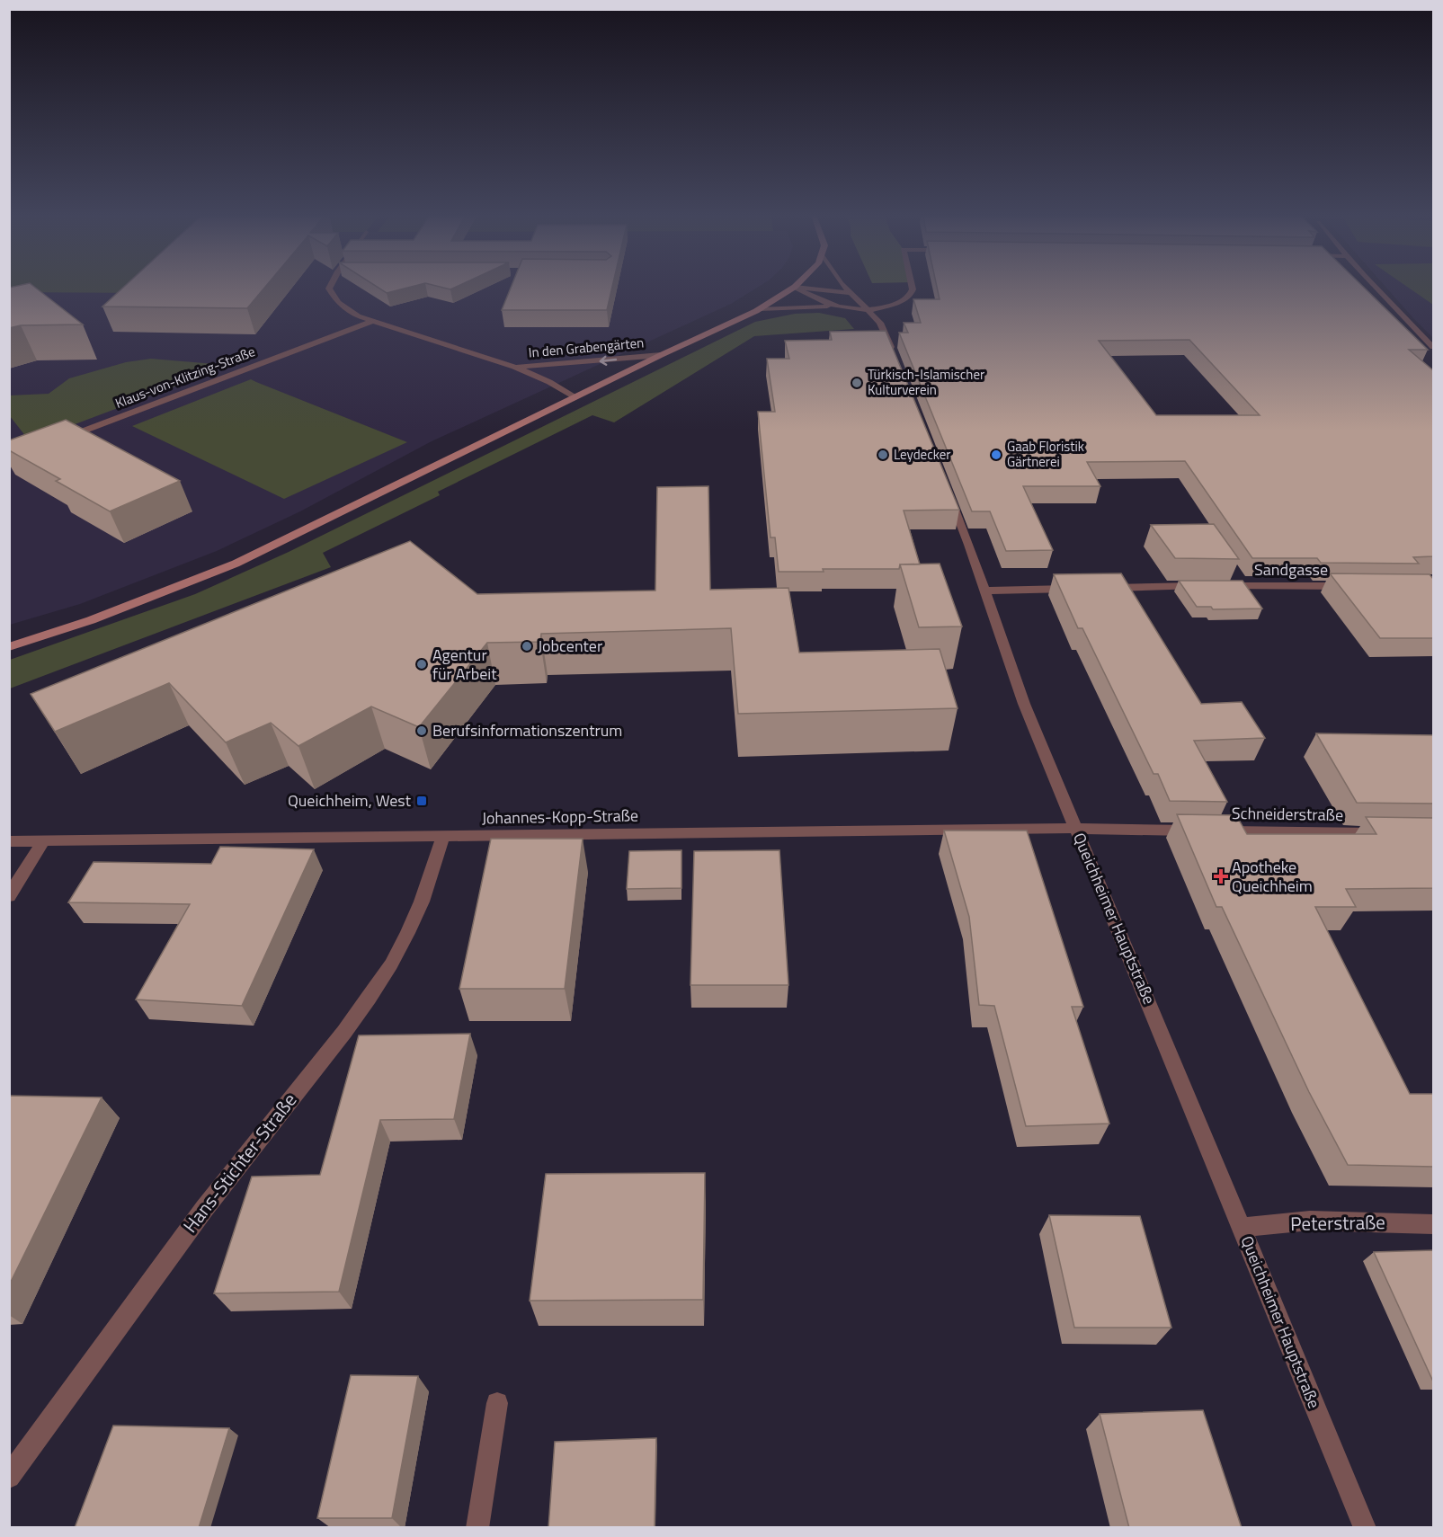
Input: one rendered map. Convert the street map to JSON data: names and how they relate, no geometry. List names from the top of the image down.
{
  "streets": {
    "street": [
      "In den Grabengärten",
      "Klaus-von-Klitzing-Straße",
      "Sandgasse",
      "Schneiderstraße",
      "Johannes-Kopp-Straße",
      "Queichheimer Hauptstraße",
      "Hans-Stichter-Straße",
      "Peterstraße"
    ]
  },
  "crossings": [
    ["In den Grabengärten", "Klaus-von-Klitzing-Straße"],
    ["Schneiderstraße", "Johannes-Kopp-Straße"],
    ["Schneiderstraße", "Queichheimer Hauptstraße"],
    ["Johannes-Kopp-Straße", "Queichheimer Hauptstraße"],
    ["Johannes-Kopp-Straße", "Hans-Stichter-Straße"],
    ["Queichheimer Hauptstraße", "Peterstraße"]
  ],
  "places": {
    "other": [
      "Türkisch-Islamischer Kulturverein",
      "Leydecker",
      "Gaab Floristik Gärtnerei",
      "Jobcenter",
      "Agentur für Arbeit",
      "Berufsinformationszentrum"
    ],
    "transit": ["Queichheim, West"],
    "health": ["Apotheke Queichheim"]
  }
}
